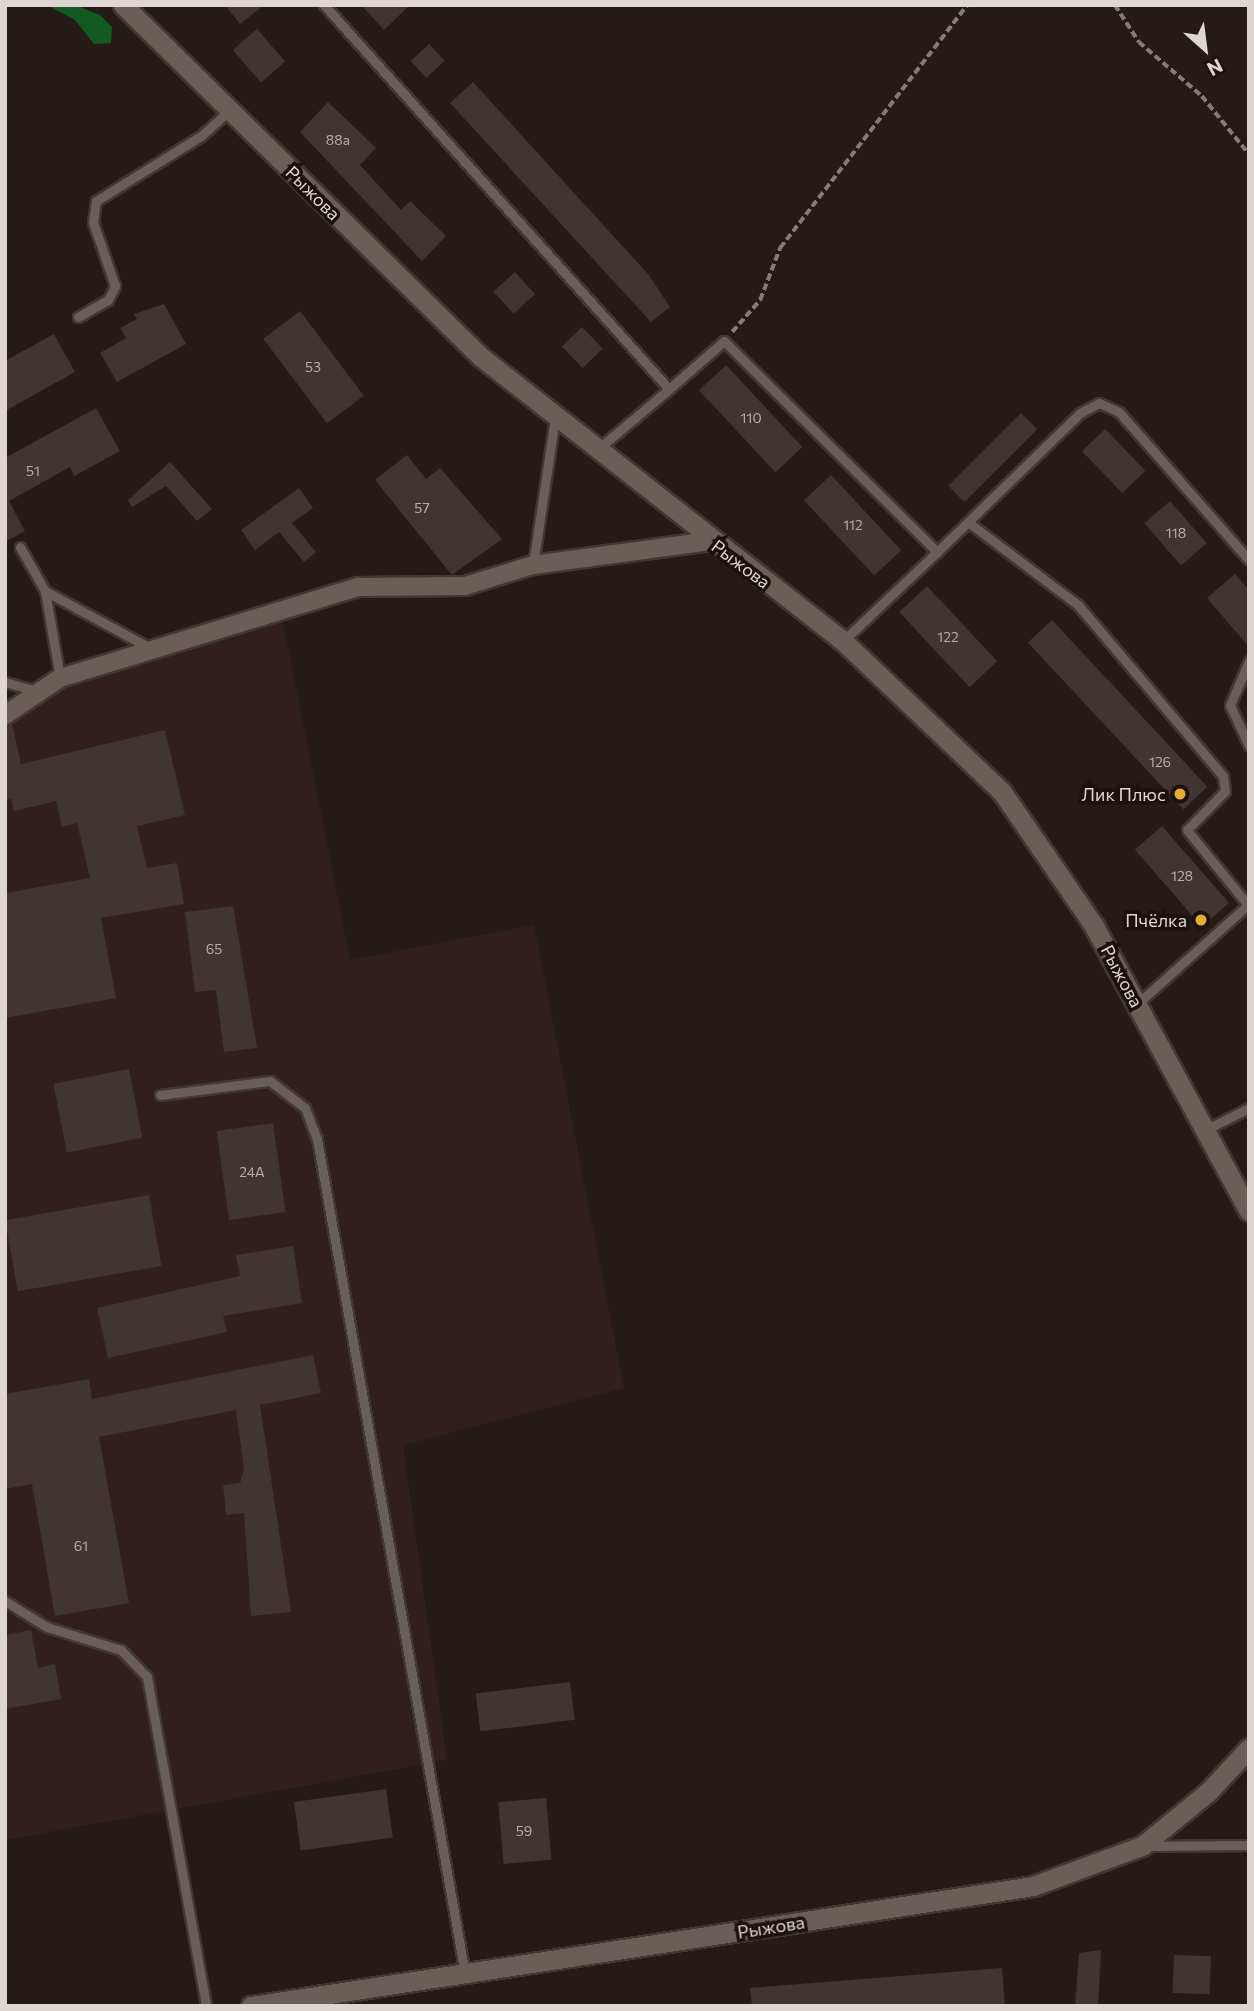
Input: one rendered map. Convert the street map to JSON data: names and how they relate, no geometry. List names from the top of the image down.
{
  "streets": {
    "street": ["Рыжова"]
  },
  "places": ["Лик Плюс", "Пчёлка"],
  "house_numbers": [
    "88а",
    "53",
    "110",
    "51",
    "57",
    "112",
    "118",
    "122",
    "126",
    "128",
    "65",
    "24А",
    "61",
    "59"
  ],
  "north": "bottom right"
}
